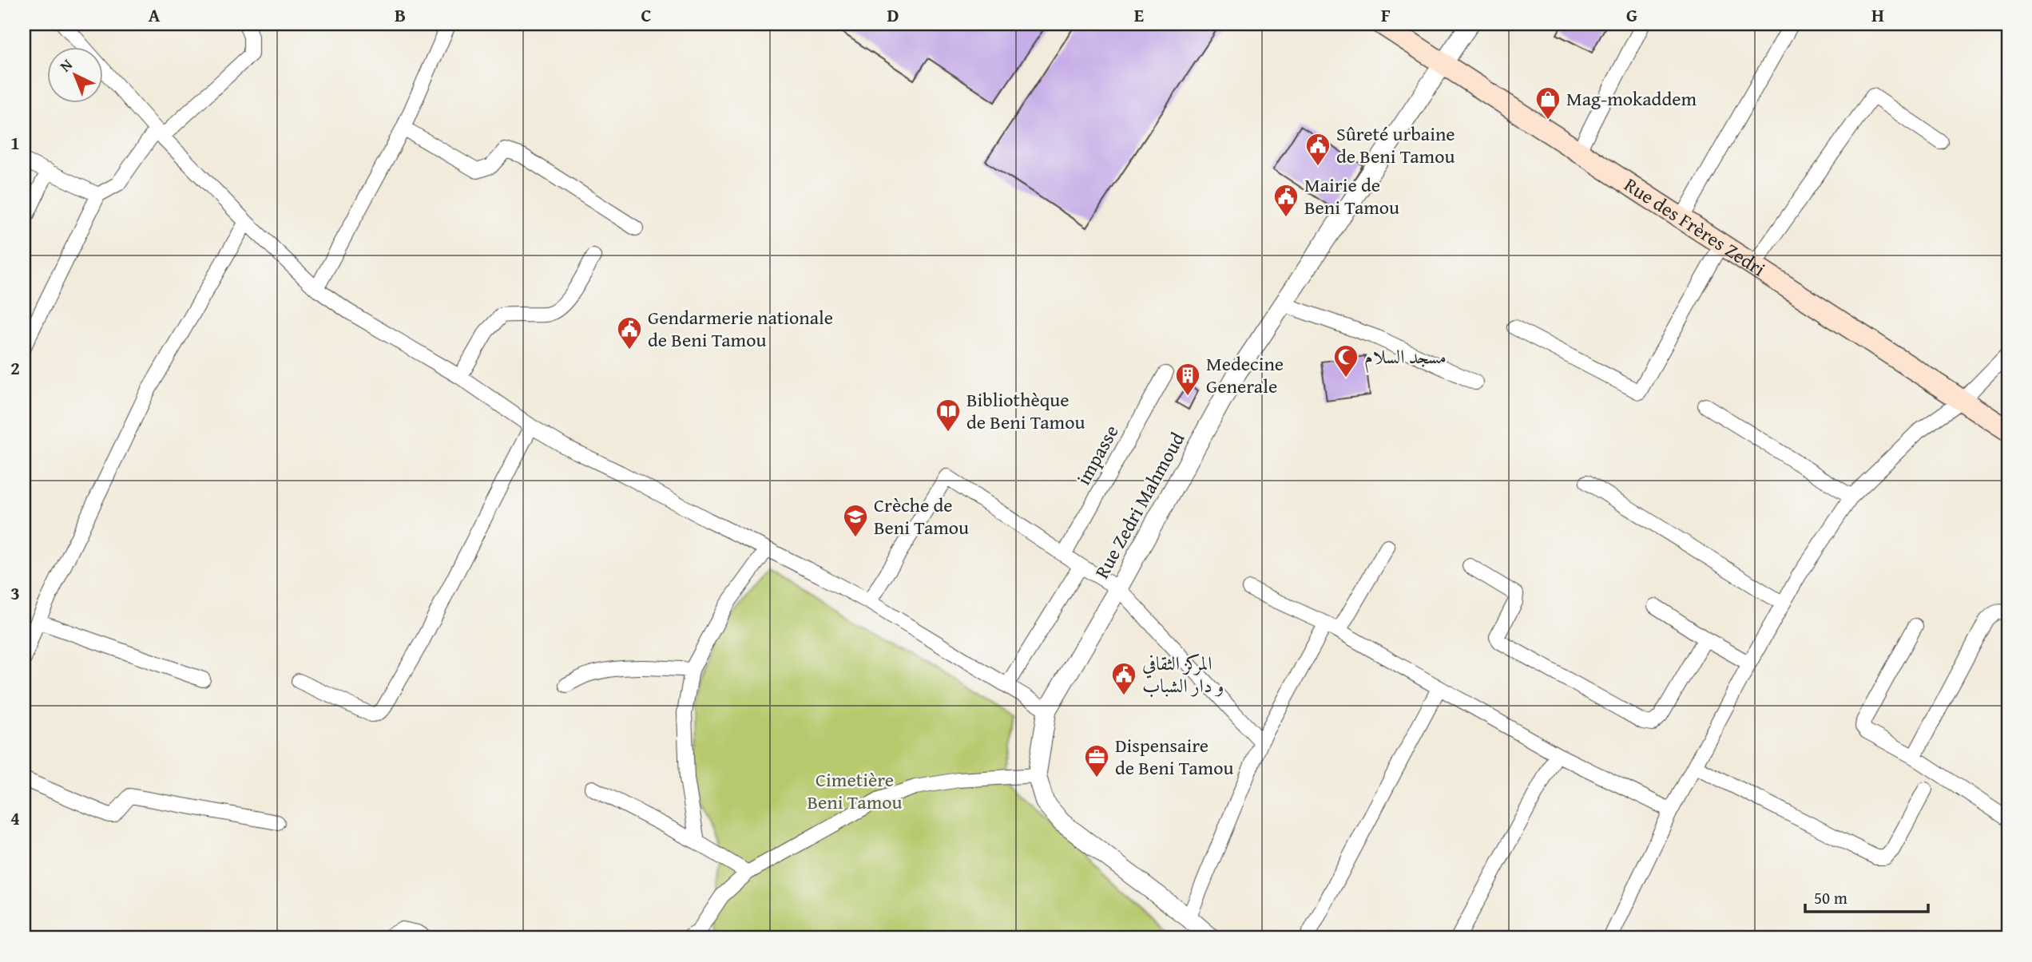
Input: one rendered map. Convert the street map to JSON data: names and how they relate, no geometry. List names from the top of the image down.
{
  "streets": {
    "main road": ["Rue des Frères Zedri"],
    "street": ["impasse", "Rue Zedri Mahmoud"]
  },
  "crossings": [
    ["Rue des Frères Zedri", "Rue Zedri Mahmoud"]
  ],
  "parks": ["Cimetière Beni Tamou"],
  "places": {
    "shop": ["Mag-mokaddem"],
    "public building": [
      "Sûreté urbaine de Beni Tamou",
      "Mairie de Beni Tamou",
      "Gendarmerie nationale de Beni Tamou",
      "المركز الثقافي و دار الشباب"
    ],
    "mosque": ["مسجد السلام"],
    "building": ["Medecine Generale"],
    "library": ["Bibliothèque de Beni Tamou"],
    "school or university": ["Crèche de Beni Tamou"],
    "office": ["Dispensaire de Beni Tamou"]
  },
  "scale_bar": "50 m",
  "north": "top left",
  "grid": {
    "columns": [
      "A",
      "B",
      "C",
      "D",
      "E",
      "F",
      "G",
      "H"
    ],
    "rows": [
      "1",
      "2",
      "3",
      "4"
    ]
  }
}
